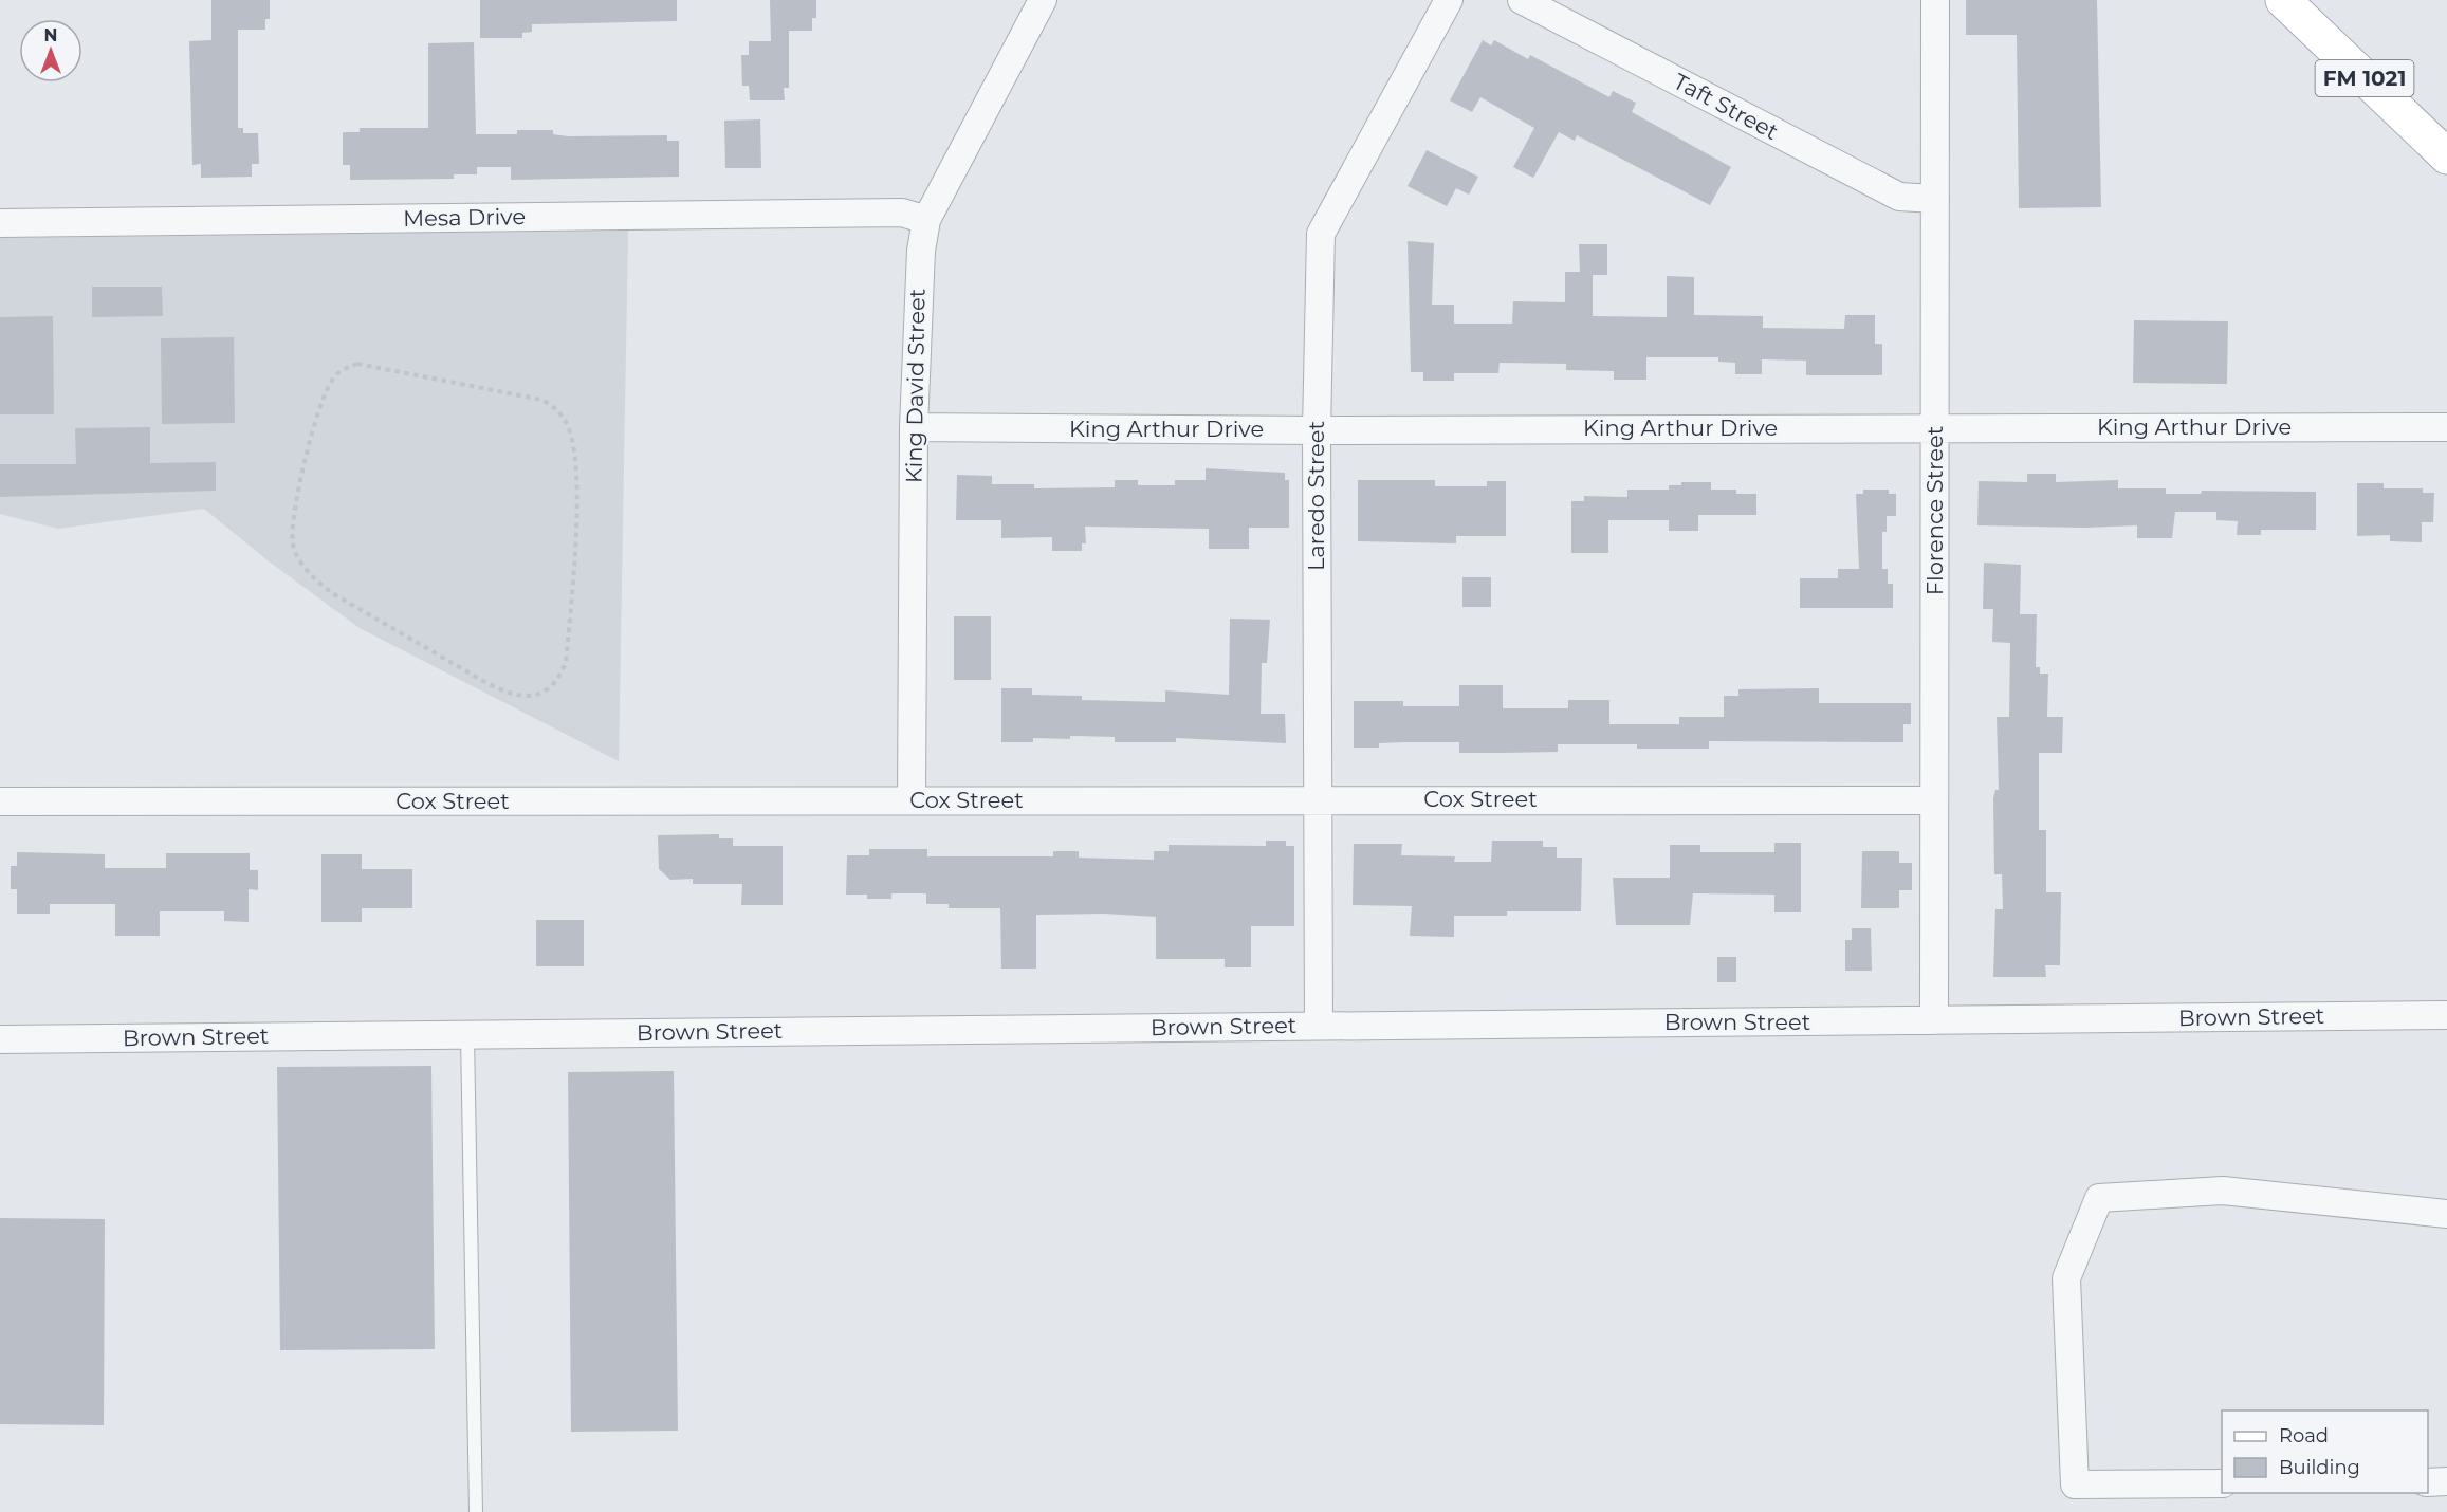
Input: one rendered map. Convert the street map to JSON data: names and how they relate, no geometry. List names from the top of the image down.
{
  "streets": {
    "main road": ["FM 1021"],
    "street": [
      "Taft Street",
      "Mesa Drive",
      "King David Street",
      "King Arthur Drive",
      "Laredo Street",
      "Florence Street",
      "Cox Street",
      "Brown Street"
    ]
  },
  "crossings": [
    ["Taft Street", "Florence Street"],
    ["Mesa Drive", "King David Street"],
    ["King David Street", "King Arthur Drive"],
    ["King David Street", "Cox Street"],
    ["King Arthur Drive", "Laredo Street"],
    ["King Arthur Drive", "Florence Street"],
    ["Laredo Street", "Cox Street"],
    ["Laredo Street", "Brown Street"],
    ["Florence Street", "Cox Street"],
    ["Florence Street", "Brown Street"]
  ],
  "legend": ["Road", "Building"],
  "north": "top"
}
